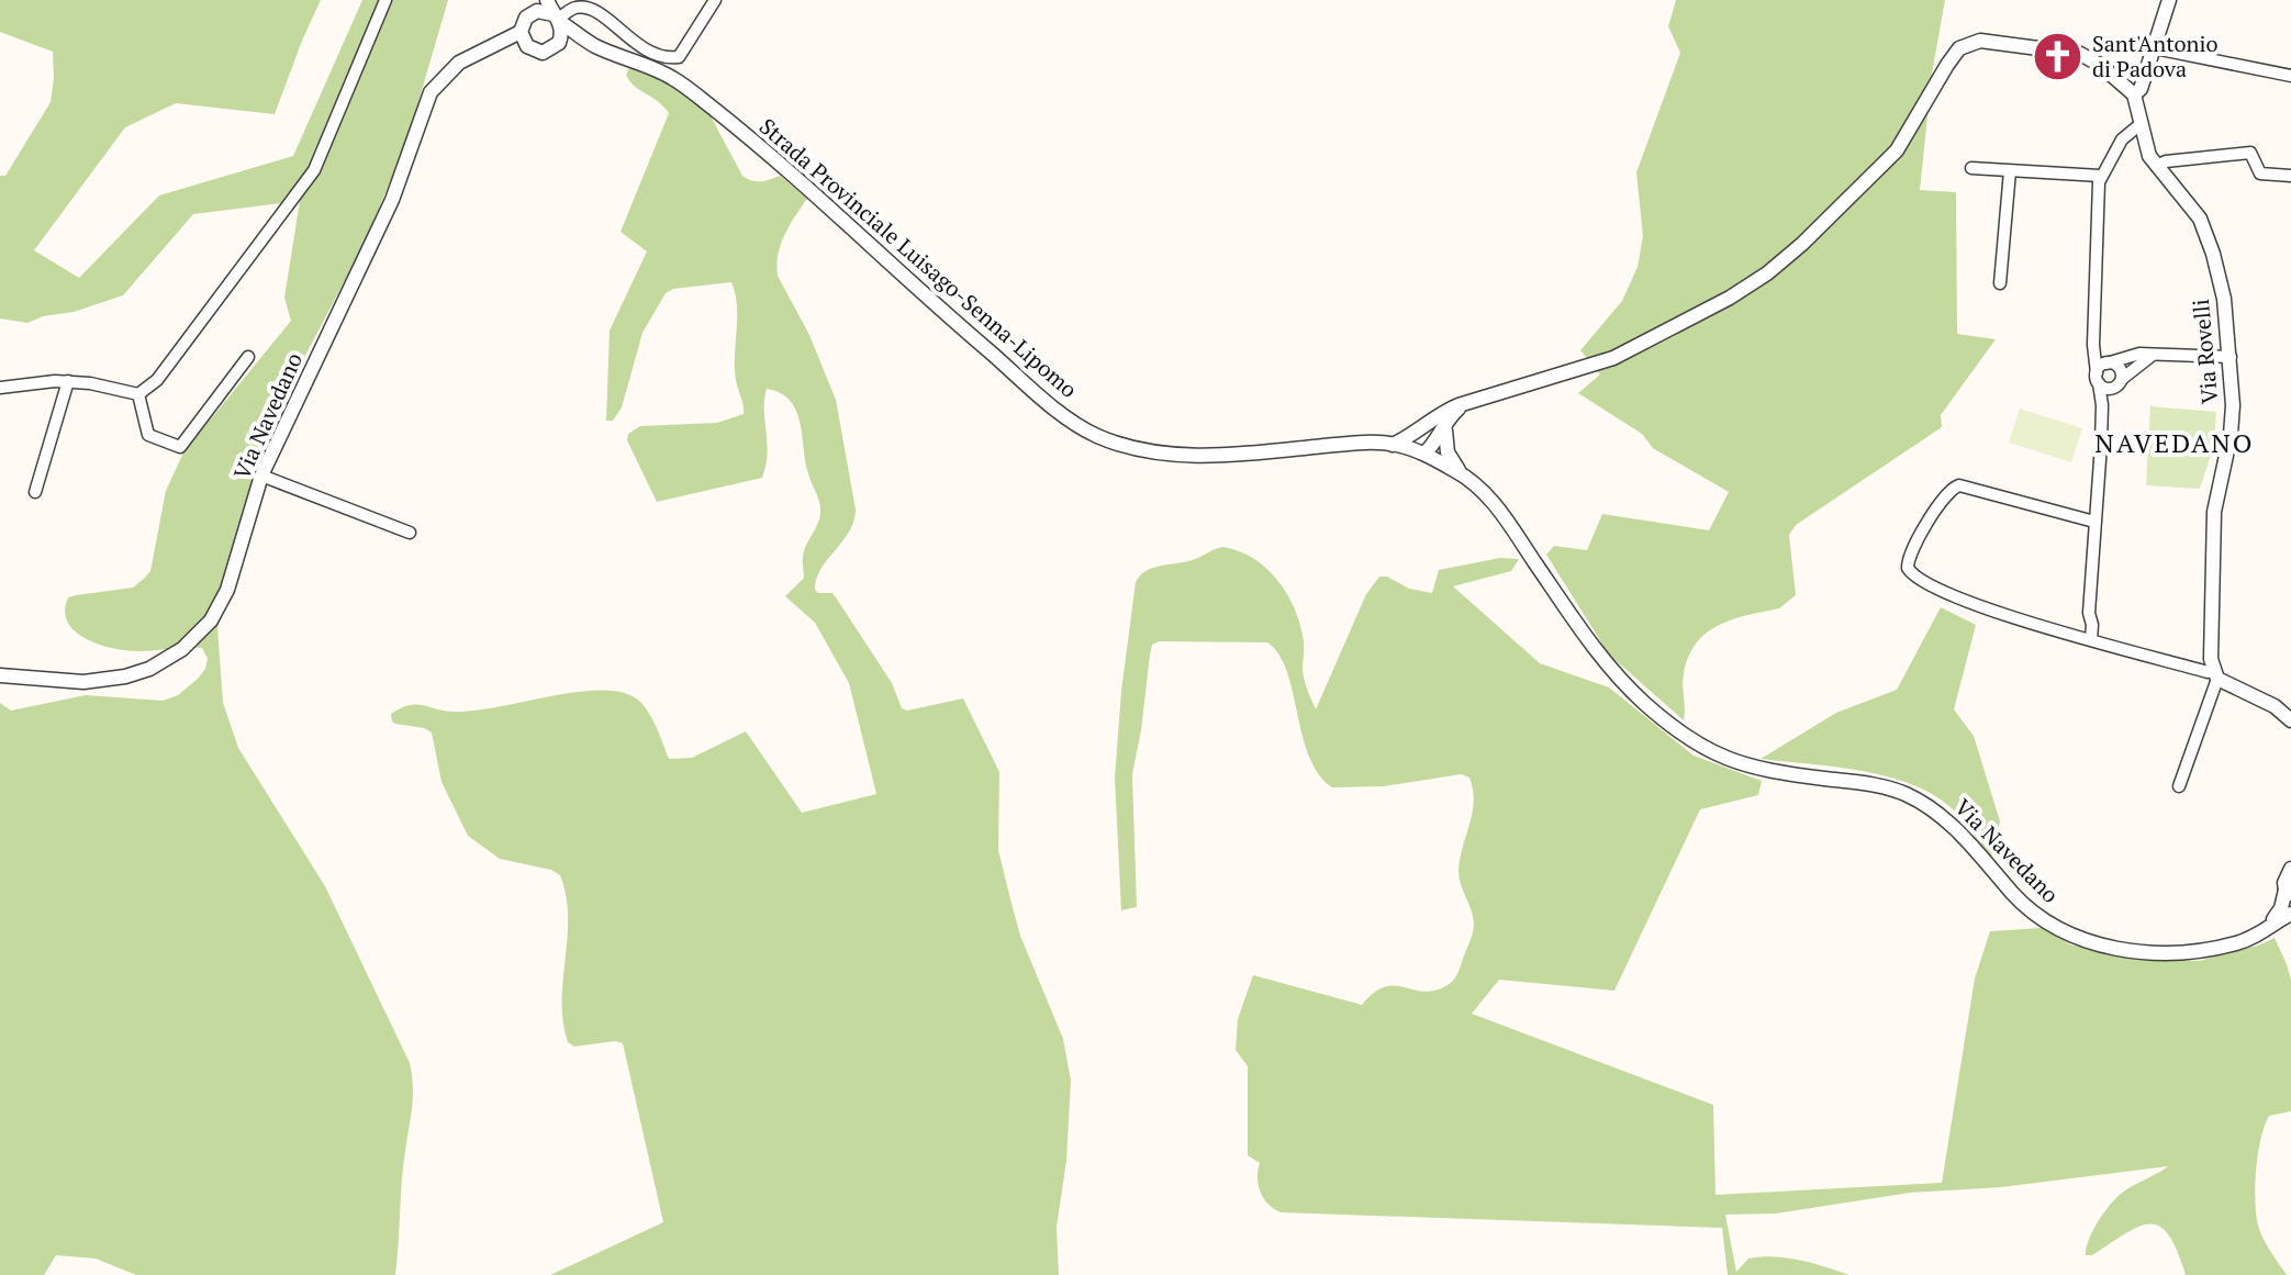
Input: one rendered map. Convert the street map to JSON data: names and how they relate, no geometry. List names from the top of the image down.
{
  "streets": {
    "street": ["Strada Provinciale Luisago-Senna-Lipomo", "Via Rovelli", "Via Navedano"]
  },
  "crossings": [
    ["Strada Provinciale Luisago-Senna-Lipomo", "Via Navedano"]
  ],
  "districts": ["NAVEDANO"],
  "places": {
    "church": ["Sant'Antonio di Padova"]
  }
}
